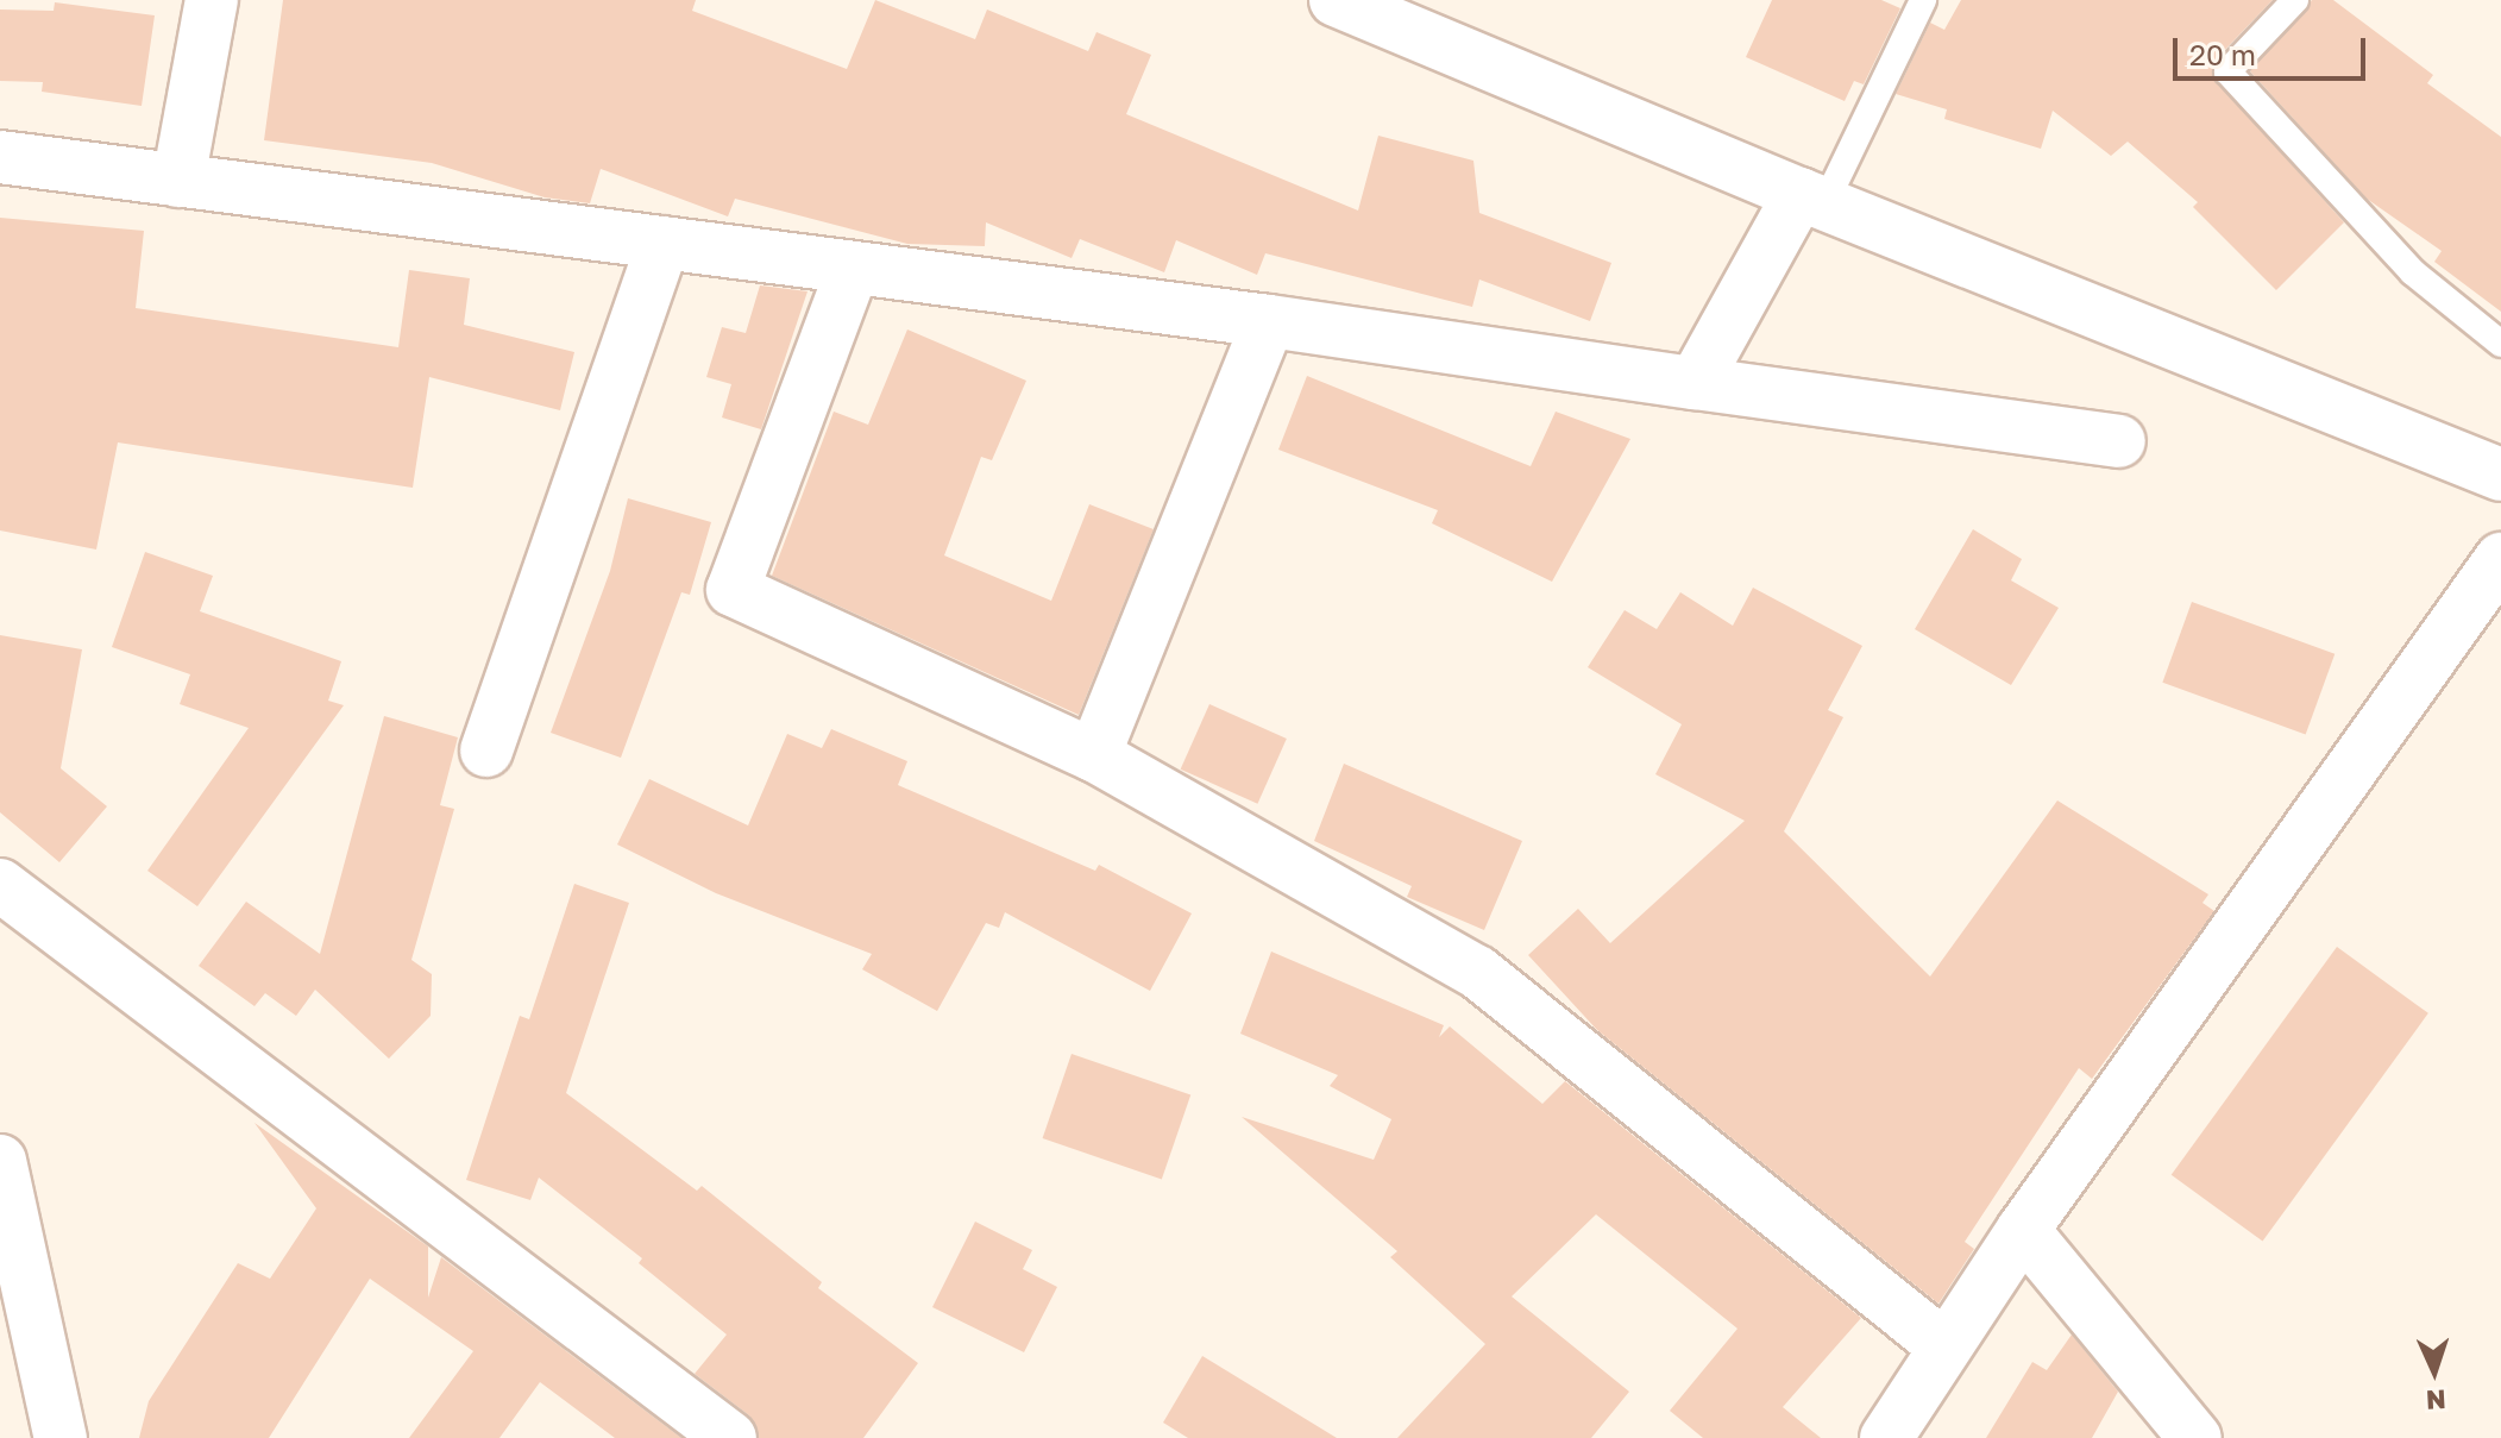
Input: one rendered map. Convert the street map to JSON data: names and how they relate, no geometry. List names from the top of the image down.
{
  "scale_bar": "20 m",
  "north": "bottom"
}
